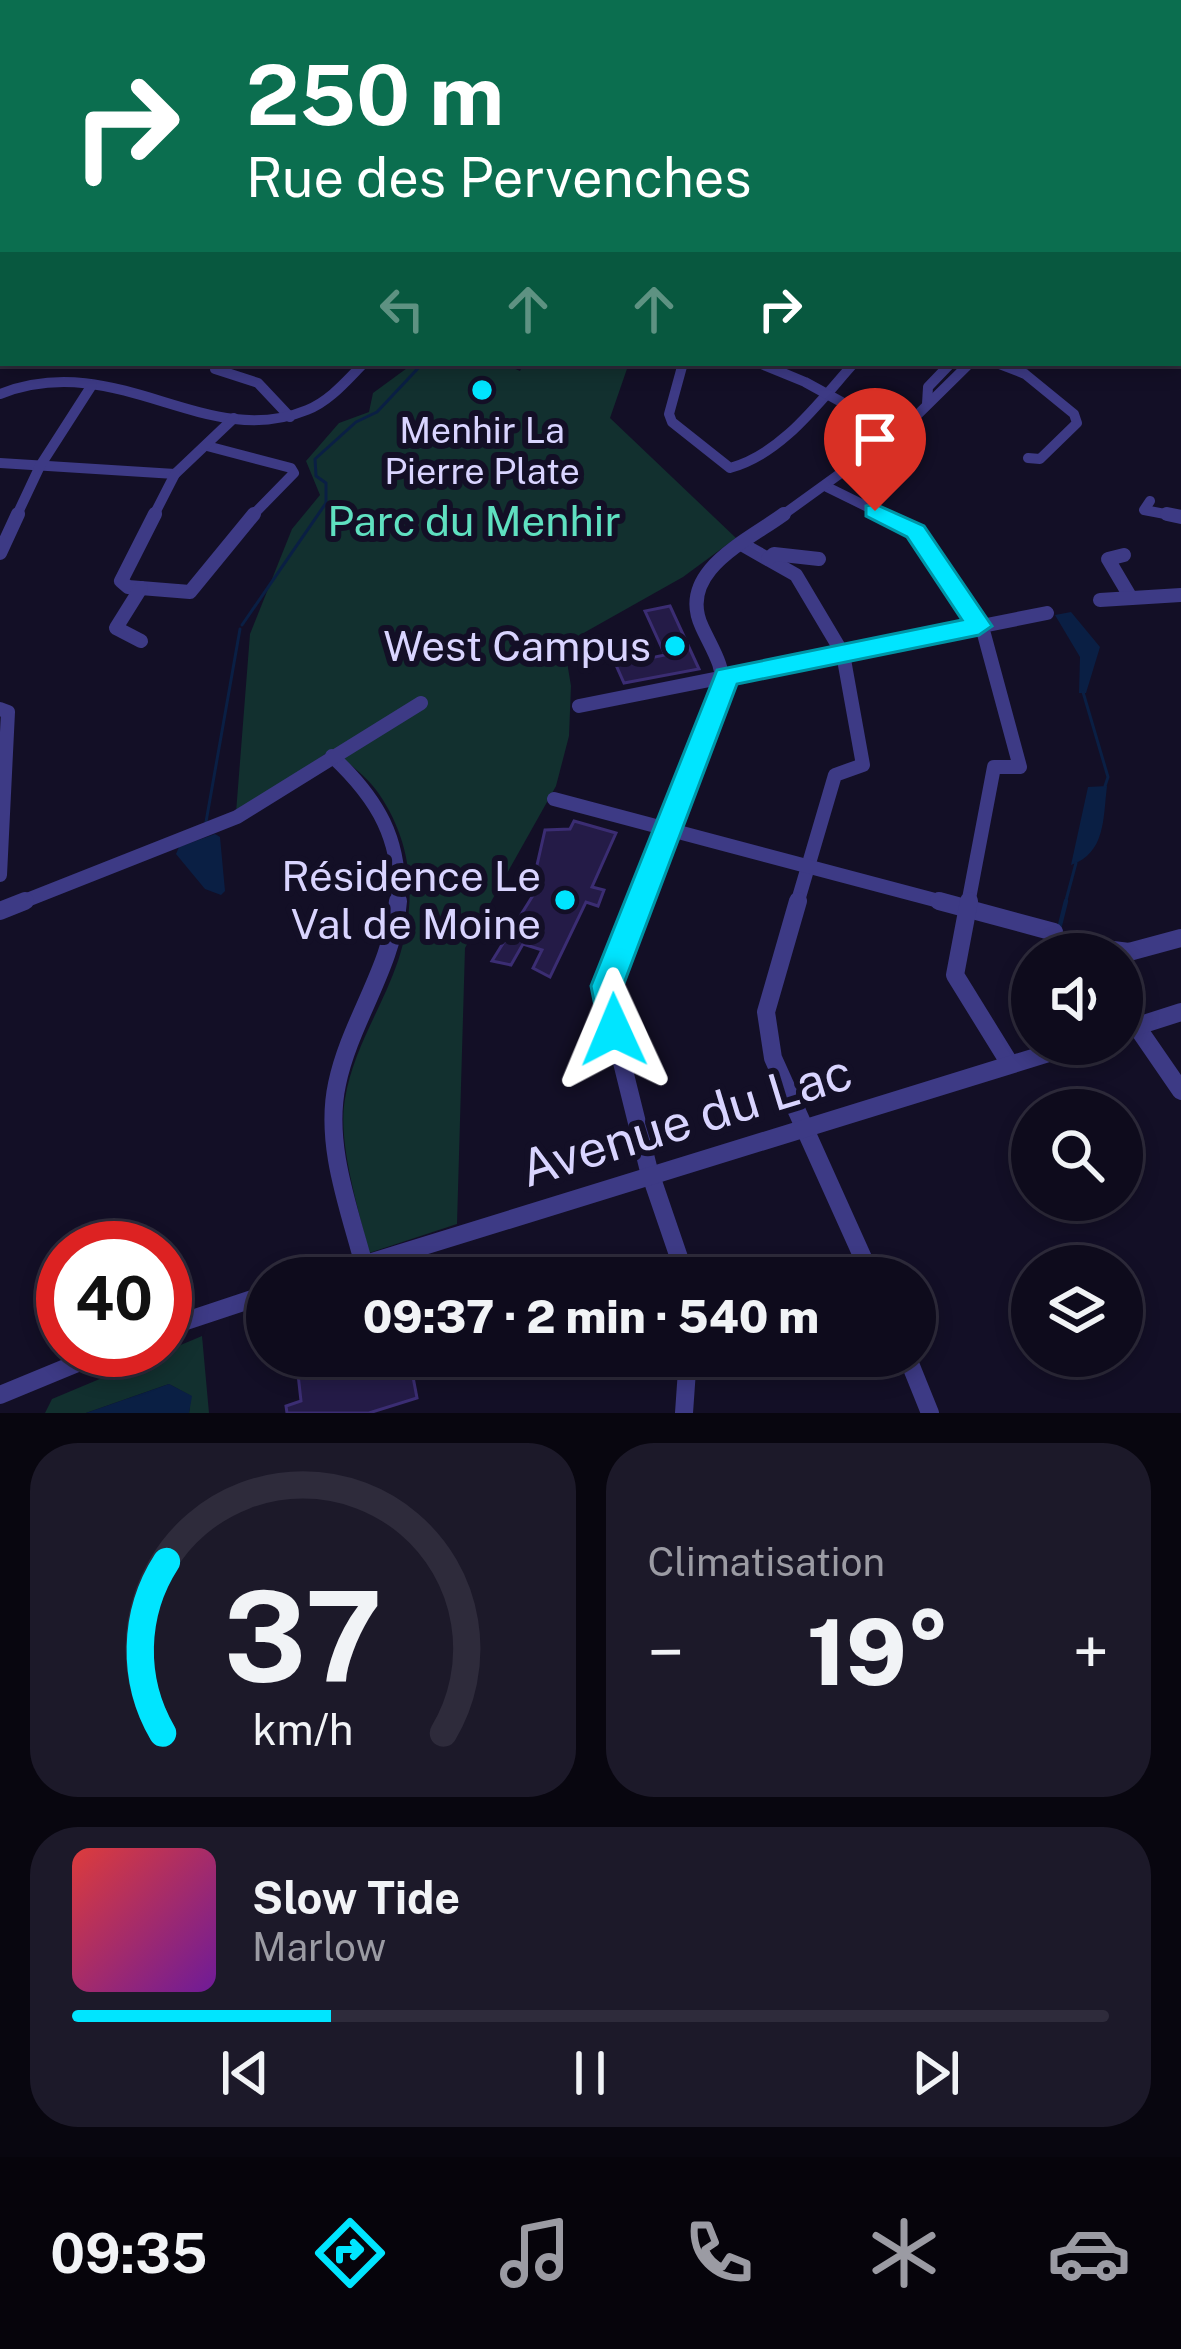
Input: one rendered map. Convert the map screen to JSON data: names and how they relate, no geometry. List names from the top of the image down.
{
  "streets": {
    "street": ["Avenue du Lac"]
  },
  "parks": ["Parc du Menhir"],
  "places": ["Menhir La Pierre Plate", "West Campus", "Résidence Le Val de Moine"],
  "page": {
    "turn": ["250 m", "Rue des Pervenches"],
    "limit": "40",
    "trip": "09:37 · 2 min · 540 m",
    "tile": "Climatisation",
    "heat": ["−", "19°", "+"],
    "song": ["Slow Tide", "Marlow"],
    "tabs": "09:35",
    "gauge": ["37", "km/h"]
  }
}
